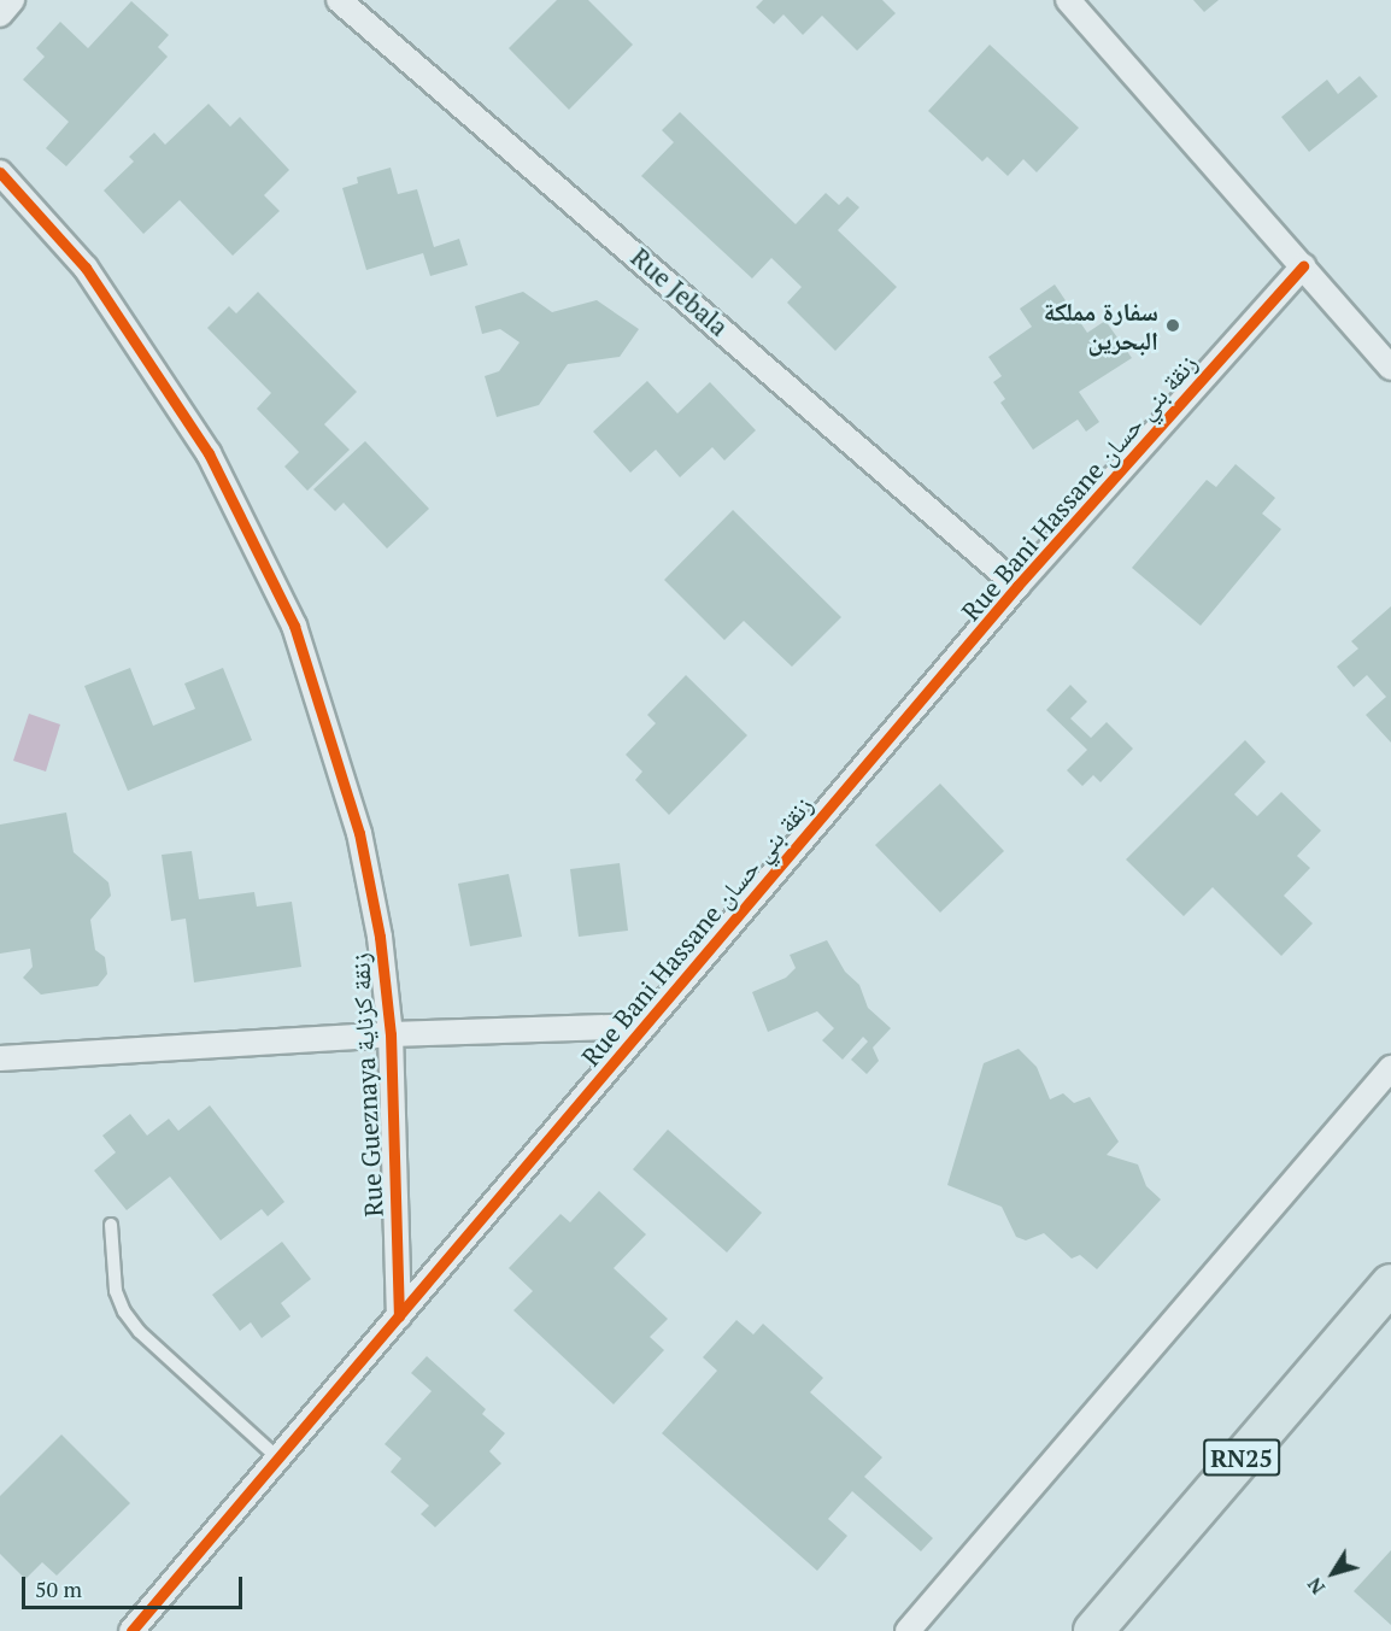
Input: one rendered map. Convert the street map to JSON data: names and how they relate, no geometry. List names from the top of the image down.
{
  "streets": {
    "main road": ["RN25"],
    "street": ["Rue Jebala", "Rue Bani Hassane زنقة بني حسان", "Rue Gueznaya زنقة كزناية"]
  },
  "crossings": [
    ["Rue Jebala", "Rue Bani Hassane زنقة بني حسان"],
    ["Rue Bani Hassane زنقة بني حسان", "Rue Gueznaya زنقة كزناية"]
  ],
  "places": ["سفارة مملكة البحرين"],
  "scale_bar": "50 m",
  "north": "bottom left"
}
